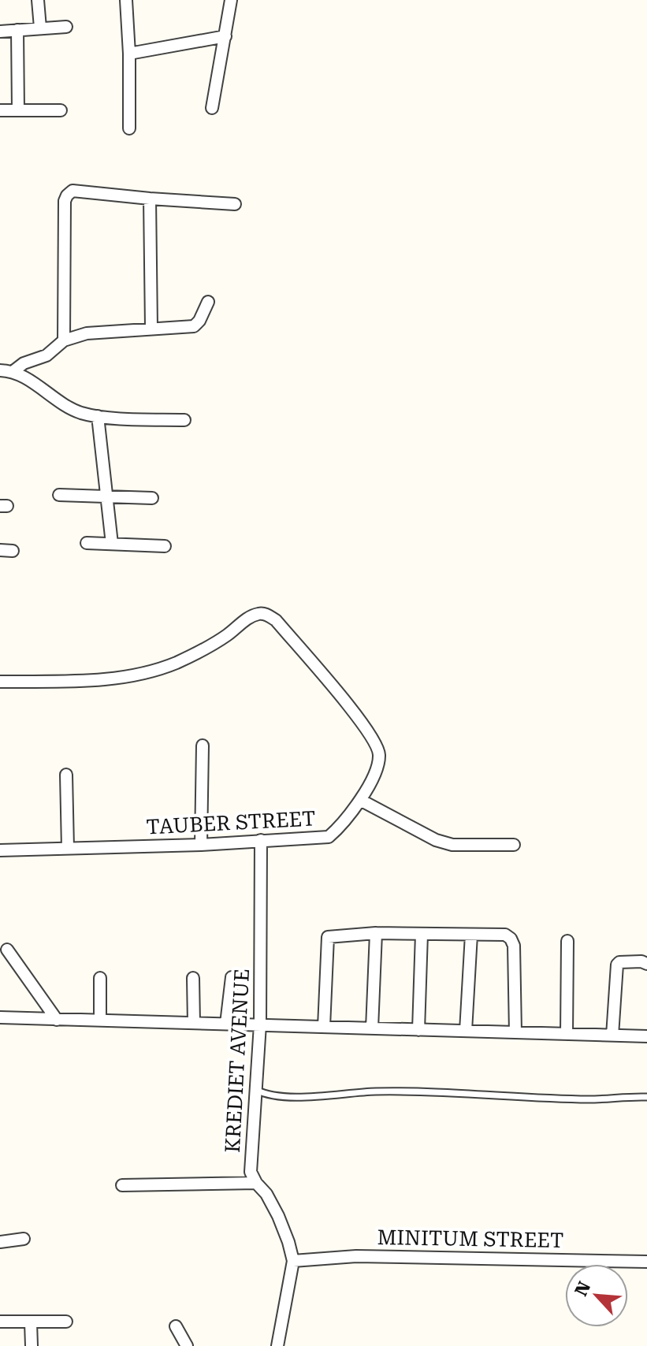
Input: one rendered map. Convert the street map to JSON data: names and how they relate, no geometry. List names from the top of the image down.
{
  "streets": {
    "street": ["TAUBER STREET", "KREDIET AVENUE", "MINITUM STREET"]
  },
  "crossings": [
    ["TAUBER STREET", "KREDIET AVENUE"],
    ["KREDIET AVENUE", "MINITUM STREET"]
  ],
  "north": "top left"
}
